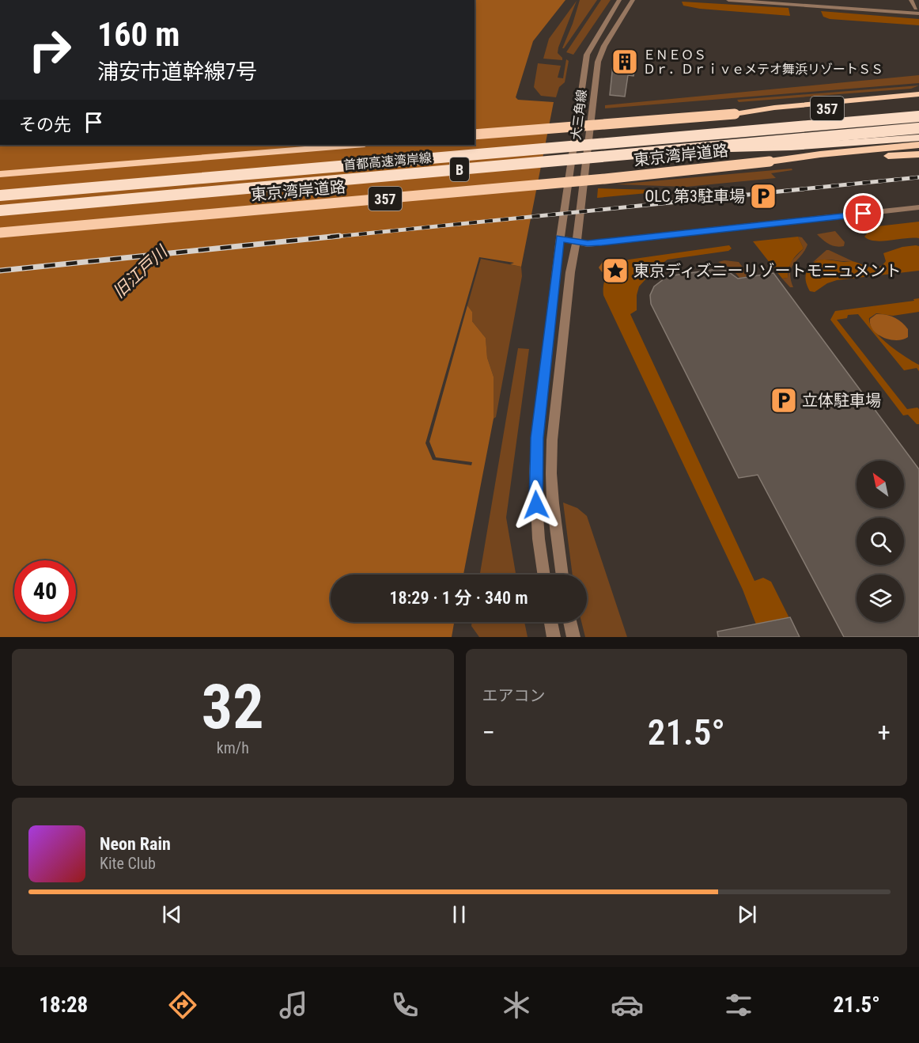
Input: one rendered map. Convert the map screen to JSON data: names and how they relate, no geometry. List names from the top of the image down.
{
  "streets": {
    "highway": [
      "357",
      "東京湾岸道路",
      "首都高速湾岸線",
      "B"
    ],
    "street": ["大三角線"]
  },
  "water": ["旧江戸川"],
  "places": {
    "building": ["ＥＮＥＯＳ Ｄｒ．Ｄｒｉｖｅメテオ舞浜リゾートＳＳ"],
    "parking": ["OLC 第3駐車場", "立体駐車場"],
    "place": ["東京ディズニーリゾートモニュメント"]
  },
  "north": "top left",
  "page": {
    "turn": ["160 m", "浦安市道幹線7号"],
    "then": "その先",
    "limit": "40",
    "trip": "18:29 · 1 分 · 340 m",
    "tile": [
      ["32", "km/h"],
      "エアコン"
    ],
    "heat": ["−", "21.5°", "+"],
    "song": ["Neon Rain", "Kite Club"],
    "tabs": ["18:28", "21.5°"]
  }
}
